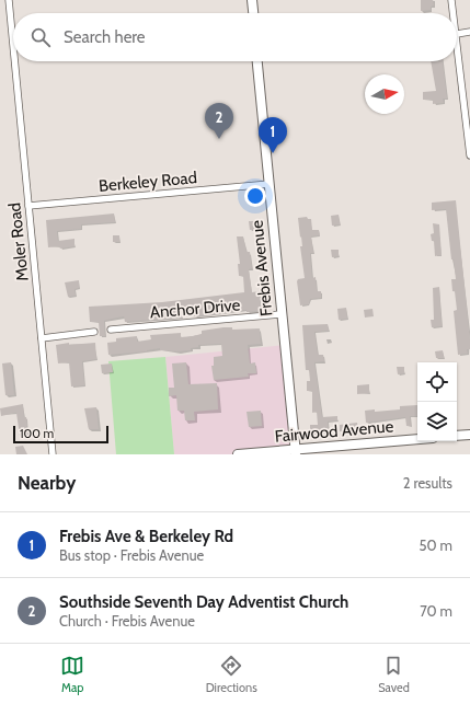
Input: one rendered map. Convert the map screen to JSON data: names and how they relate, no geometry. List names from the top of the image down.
{
  "streets": {
    "main road": ["Frebis Avenue", "Fairwood Avenue"],
    "street": ["Berkeley Road", "Moler Road", "Anchor Drive"]
  },
  "crossings": [
    ["Berkeley Road", "Moler Road"],
    ["Berkeley Road", "Frebis Avenue"],
    ["Frebis Avenue", "Anchor Drive"],
    ["Frebis Avenue", "Fairwood Avenue"]
  ],
  "scale_bar": "100 m",
  "north": "right",
  "page": {
    "search": "Search here",
    "pins": ["2", "1"],
    "scale": "100 m",
    "heading": ["Nearby", "2 results"],
    "list": [
      {
        "mark": "1",
        "name": "Frebis Ave & Berkeley Rd",
        "note": "Bus stop · Frebis Avenue",
        "value": "50 m"
      },
      {
        "mark": "2",
        "name": "Southside Seventh Day Adventist Church",
        "note": "Church · Frebis Avenue",
        "value": "70 m"
      }
    ],
    "nav": ["Map", "Directions", "Saved"]
  }
}
